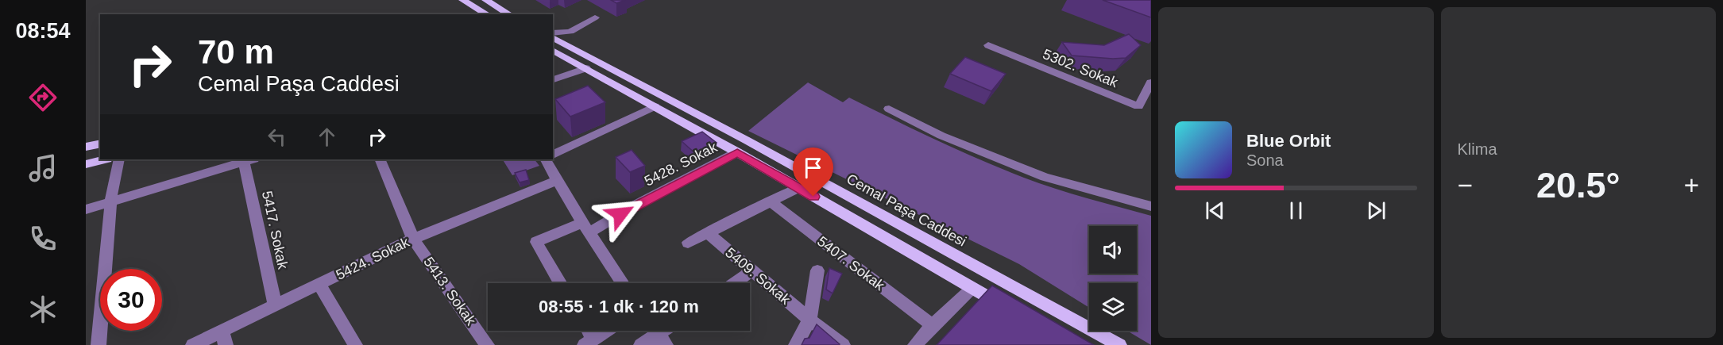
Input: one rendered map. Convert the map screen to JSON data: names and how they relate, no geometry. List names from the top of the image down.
{
  "streets": {
    "main road": ["Cemal Paşa Caddesi"],
    "street": [
      "5302. Sokak",
      "5428. Sokak",
      "5417. Sokak",
      "5424. Sokak",
      "5407. Sokak",
      "5409. Sokak",
      "5413. Sokak"
    ]
  },
  "crossings": [
    ["5417. Sokak", "5424. Sokak"],
    ["5424. Sokak", "5413. Sokak"]
  ],
  "page": {
    "tabs": "08:54",
    "tile": "Klima",
    "turn": ["70 m", "Cemal Paşa Caddesi"],
    "song": ["Blue Orbit", "Sona"],
    "heat": ["−", "20.5°", "+"],
    "limit": "30",
    "trip": "08:55 · 1 dk · 120 m"
  }
}
